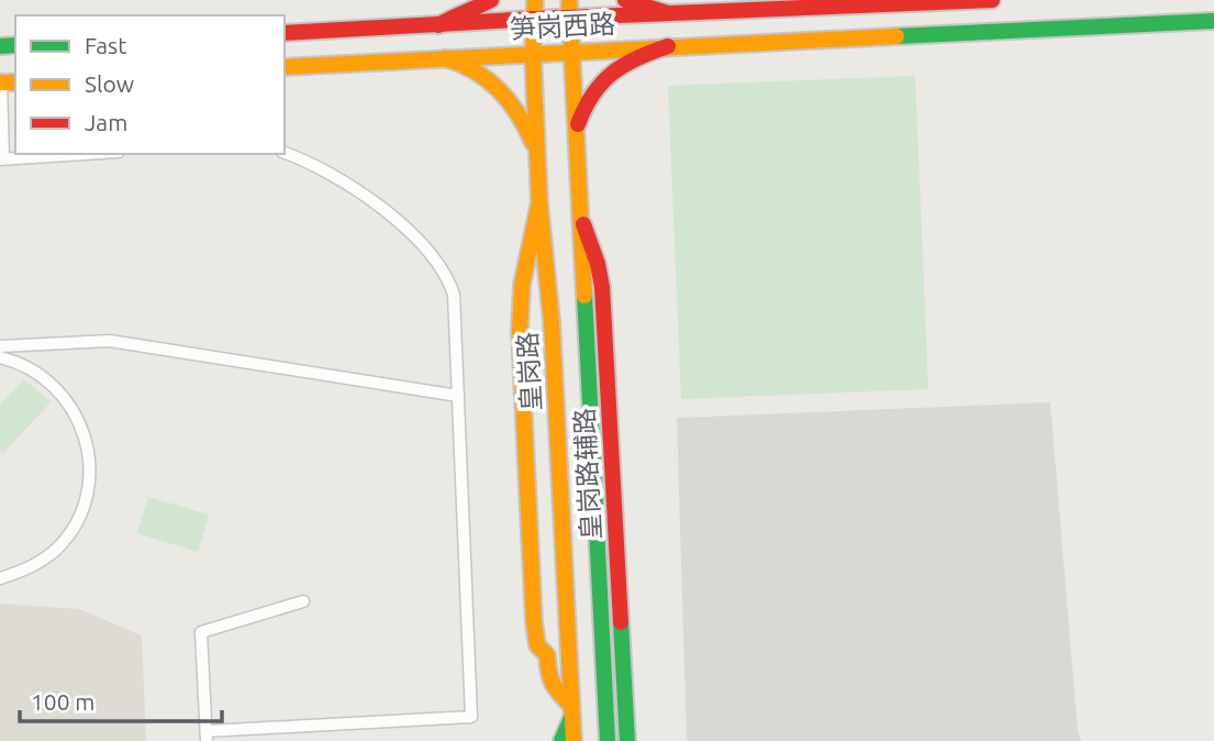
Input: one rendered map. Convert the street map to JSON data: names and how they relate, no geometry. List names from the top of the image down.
{
  "streets": {
    "main road": ["笋岗西路", "皇岗路", "皇岗路辅路"]
  },
  "crossings": [
    ["笋岗西路", "皇岗路"]
  ],
  "legend": ["Fast", "Slow", "Jam"],
  "scale_bar": "100 m"
}
